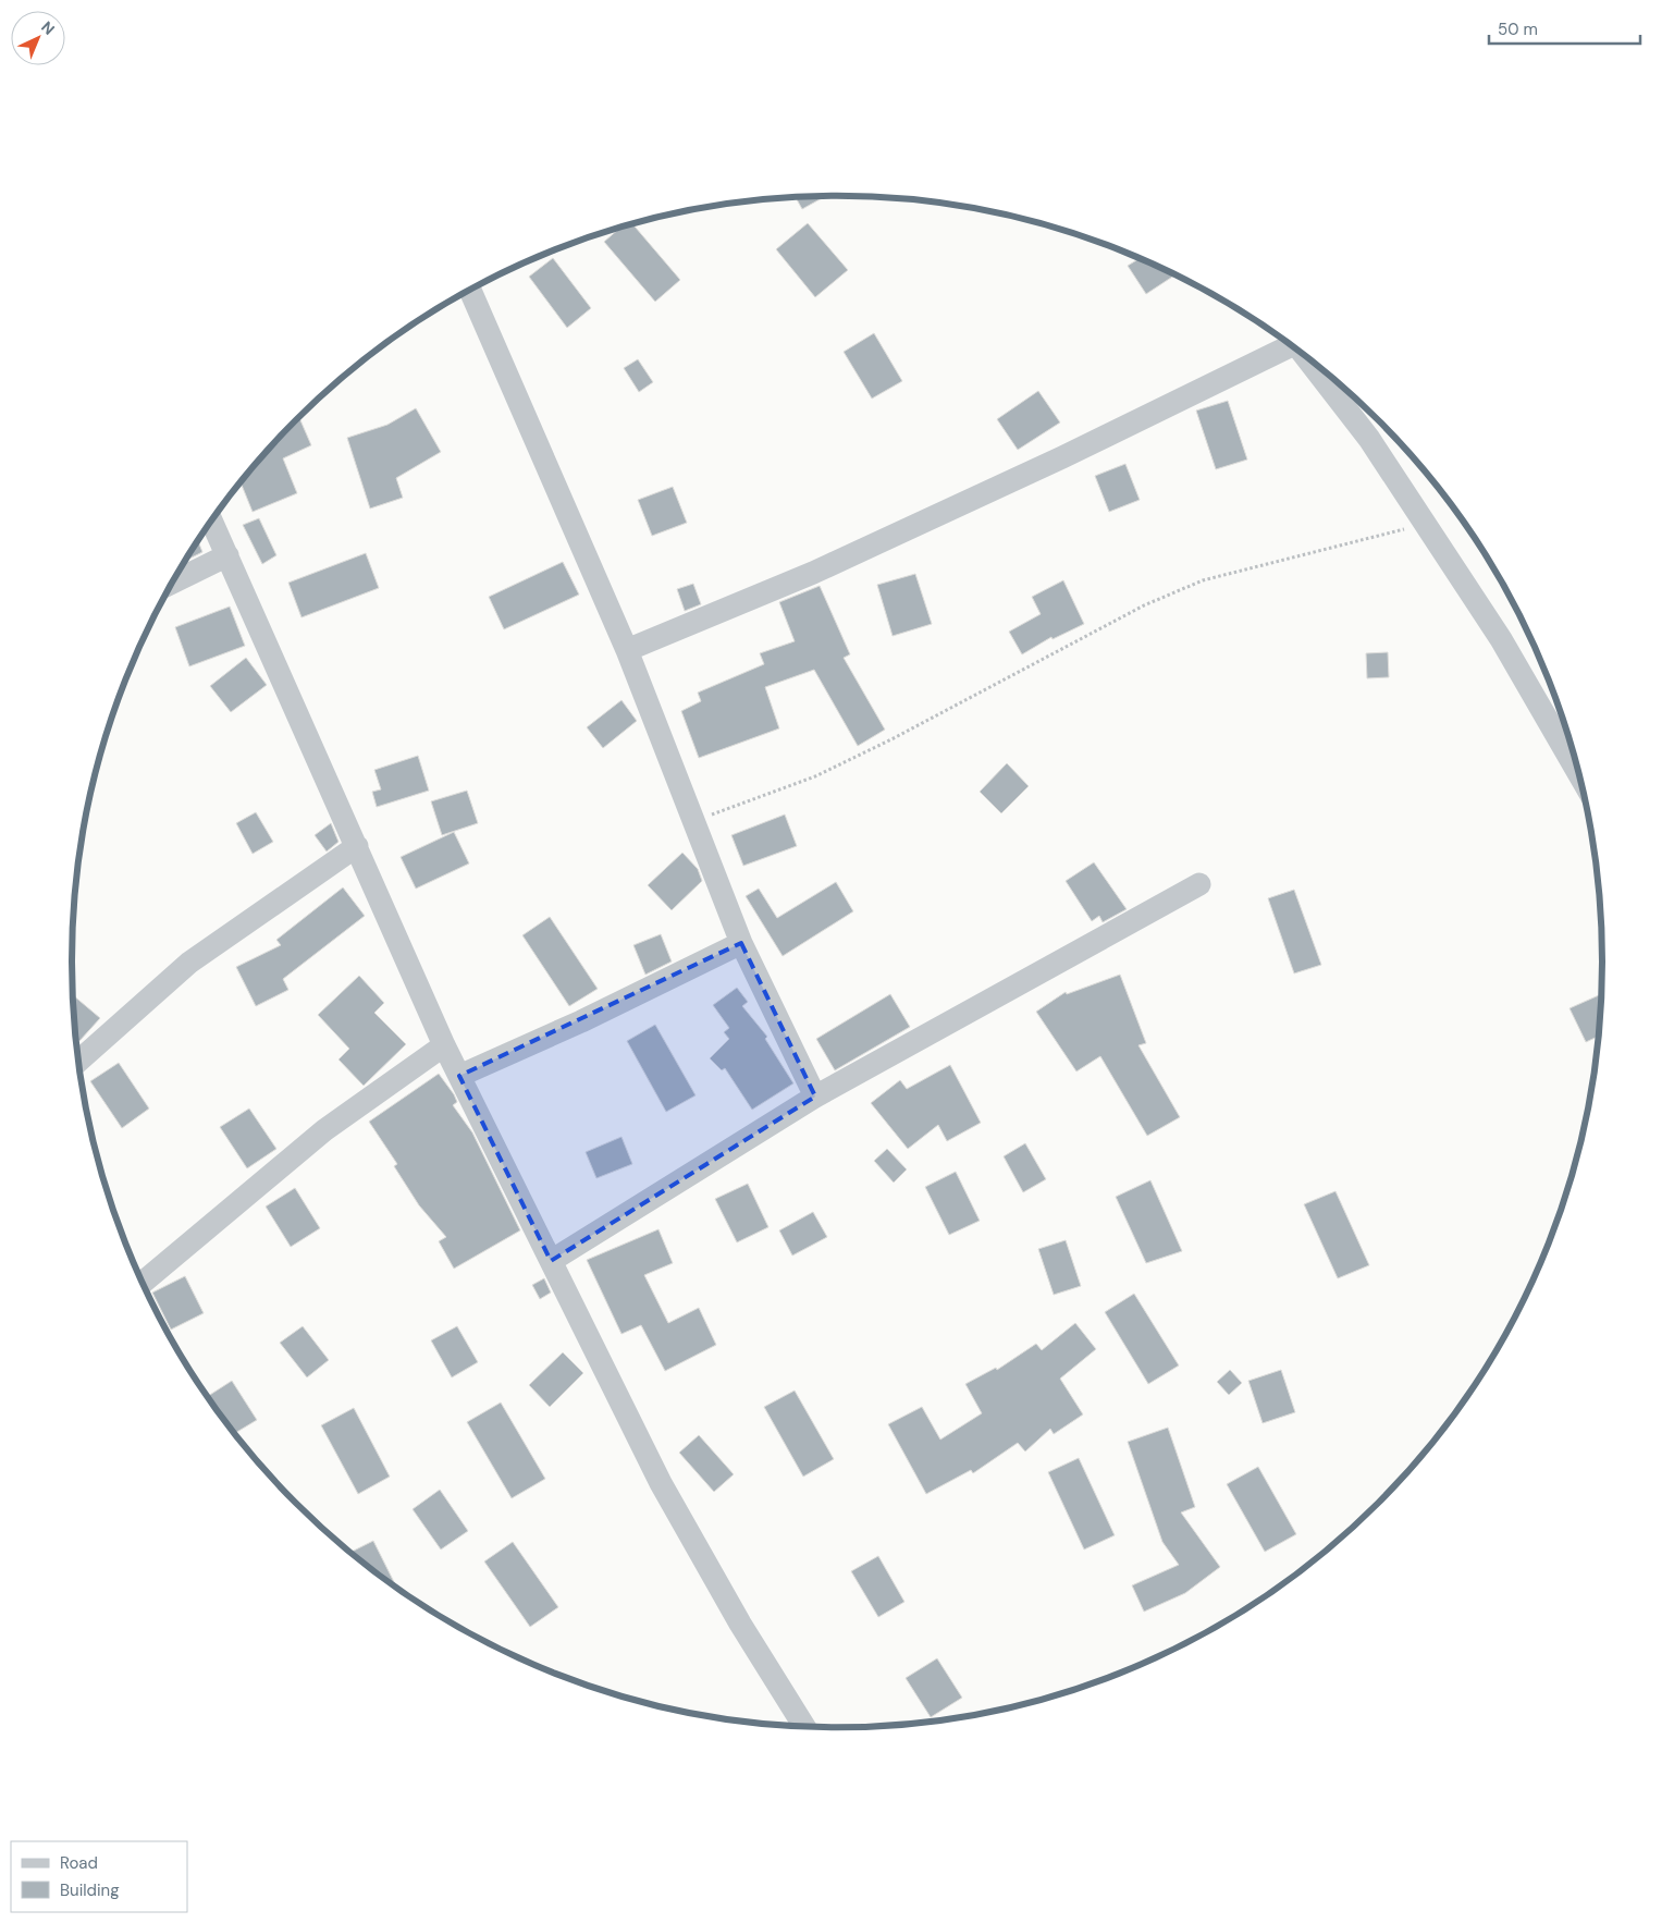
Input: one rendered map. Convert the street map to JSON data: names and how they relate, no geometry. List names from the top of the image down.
{
  "legend": ["Road", "Building"],
  "scale_bar": "50 m",
  "north": "top right"
}
